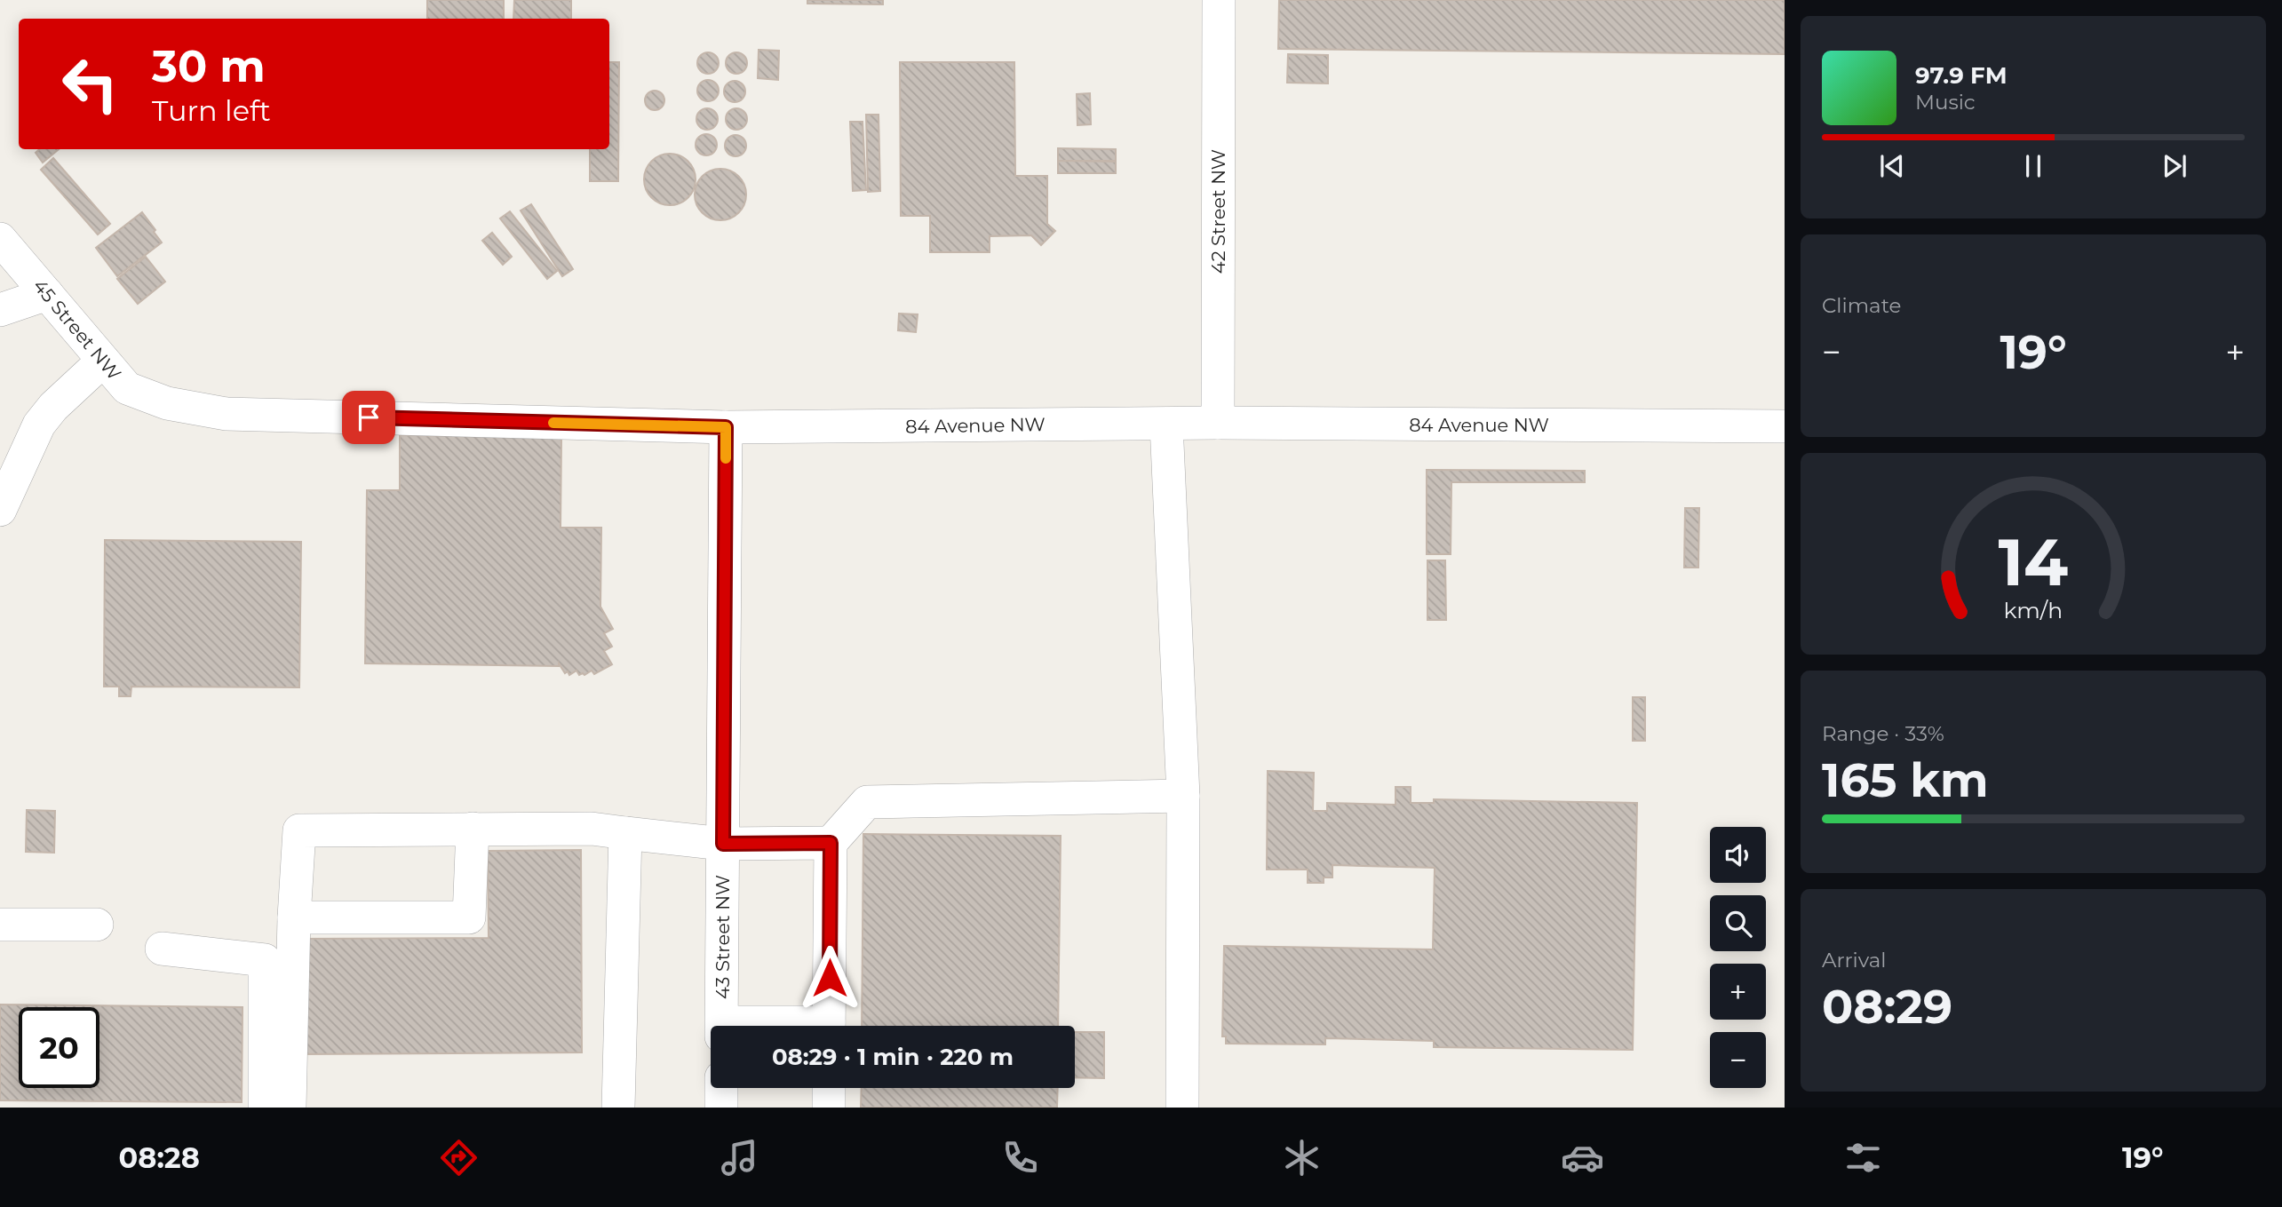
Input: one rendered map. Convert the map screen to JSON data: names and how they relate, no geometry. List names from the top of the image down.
{
  "streets": {
    "street": [
      "42 Street NW",
      "45 Street NW",
      "84 Avenue NW",
      "43 Street NW"
    ]
  },
  "crossings": [
    ["42 Street NW", "84 Avenue NW"],
    ["45 Street NW", "84 Avenue NW"],
    ["84 Avenue NW", "43 Street NW"]
  ],
  "page": {
    "turn": ["30 m", "Turn left"],
    "song": ["97.9 FM", "Music"],
    "tile": [
      "Climate",
      ["Range · 33%", "165 km"],
      ["Arrival", "08:29"]
    ],
    "heat": ["−", "19°", "+"],
    "map_buttons": ["+", "−"],
    "limit": "20",
    "trip": "08:29 · 1 min · 220 m",
    "tabs": ["08:28", "19°"],
    "gauge": ["14", "km/h"]
  }
}
